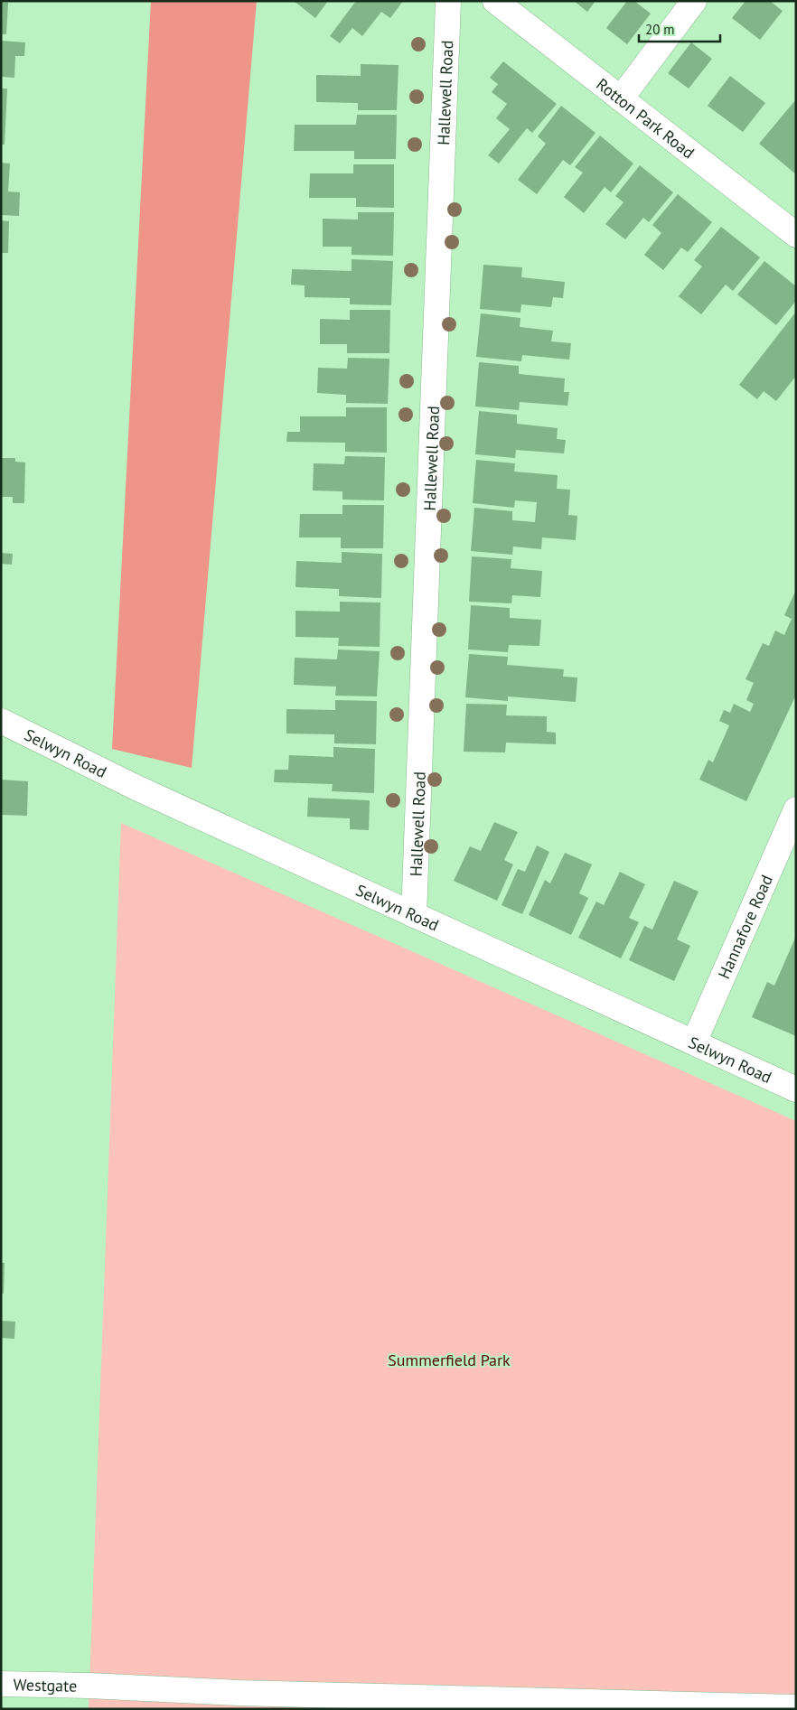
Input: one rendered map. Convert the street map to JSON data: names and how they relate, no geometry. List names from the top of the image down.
{
  "streets": {
    "street": [
      "Hallewell Road",
      "Rotton Park Road",
      "Selwyn Road",
      "Hannafore Road",
      "Westgate"
    ]
  },
  "crossings": [
    ["Hallewell Road", "Selwyn Road"],
    ["Selwyn Road", "Hannafore Road"]
  ],
  "parks": ["Summerfield Park"],
  "scale_bar": "20 m"
}
